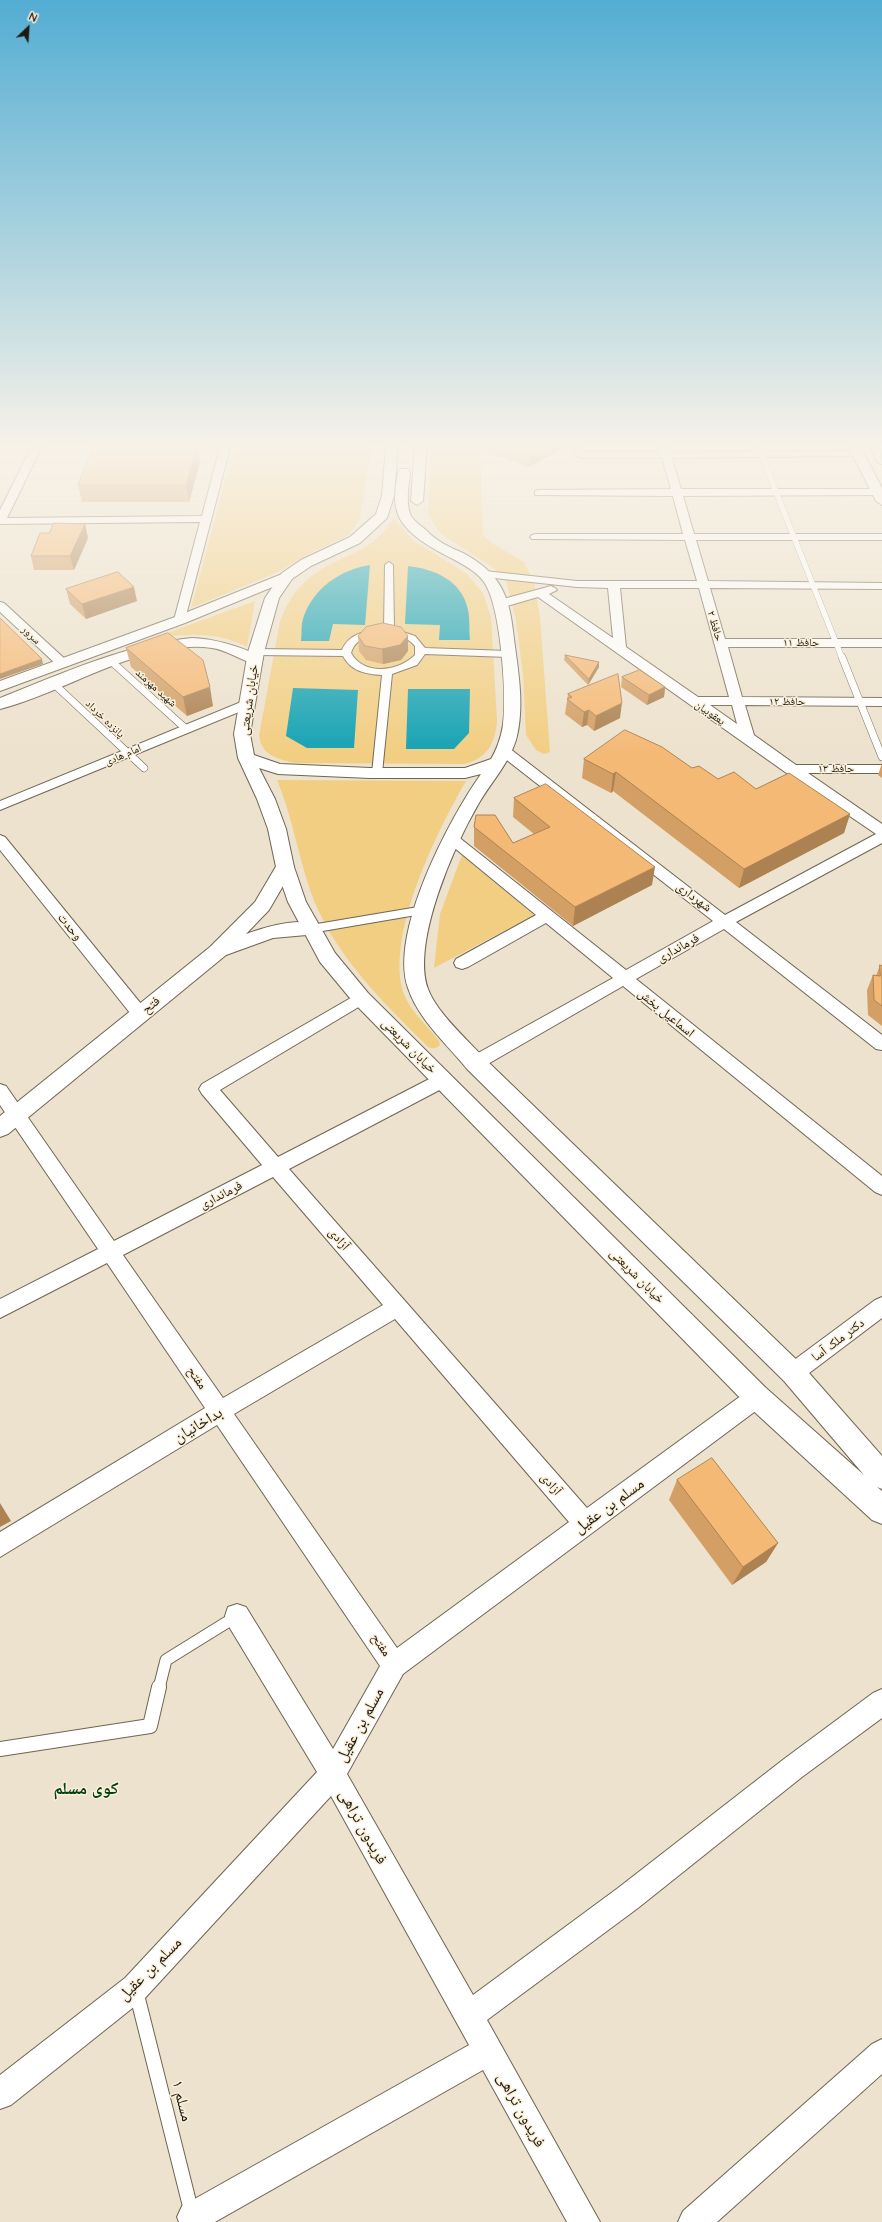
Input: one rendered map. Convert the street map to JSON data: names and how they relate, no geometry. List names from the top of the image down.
{
  "streets": {
    "main road": ["خیابان شریعتی", "فتح"],
    "street": [
      "حافظ ۲",
      "سرور",
      "حافظ ۱۱",
      "حافظ ۱۲",
      "یعقوبیان",
      "امام هادی",
      "حافظ ۱۳",
      "شهرداری",
      "وحدت",
      "فرمانداری",
      "اسماعیل بخش",
      "آزادی",
      "دکتر ملک آسا",
      "مفتح",
      "بداخانیان",
      "مسلم بن عقیل",
      "فریدون تراهی"
    ],
    "lane": ["شهید مهرمند", "پانزده خرداد", "مسلم ۱"]
  },
  "crossings": [
    ["حافظ ۲", "حافظ ۱۱"],
    ["حافظ ۲", "حافظ ۱۲"],
    ["حافظ ۲", "یعقوبیان"],
    ["شهید مهرمند", "امام هادی"],
    ["خیابان شریعتی", "امام هادی"],
    ["خیابان شریعتی", "فرمانداری"],
    ["خیابان شریعتی", "فتح"],
    ["خیابان شریعتی", "آزادی"],
    ["خیابان شریعتی", "مسلم بن عقیل"],
    ["حافظ ۱۲", "یعقوبیان"],
    ["یعقوبیان", "حافظ ۱۳"],
    ["پانزده خرداد", "امام هادی"],
    ["شهرداری", "فرمانداری"],
    ["وحدت", "فتح"],
    ["فرمانداری", "اسماعیل بخش"],
    ["فرمانداری", "آزادی"],
    ["فرمانداری", "مفتح"],
    ["فتح", "مفتح"],
    ["آزادی", "بداخانیان"],
    ["آزادی", "مسلم بن عقیل"],
    ["مفتح", "بداخانیان"],
    ["مفتح", "مسلم بن عقیل"],
    ["مسلم بن عقیل", "فریدون تراهی"],
    ["مسلم بن عقیل", "مسلم ۱"]
  ],
  "districts": ["کوی مسلم"],
  "north": "top right"
}
